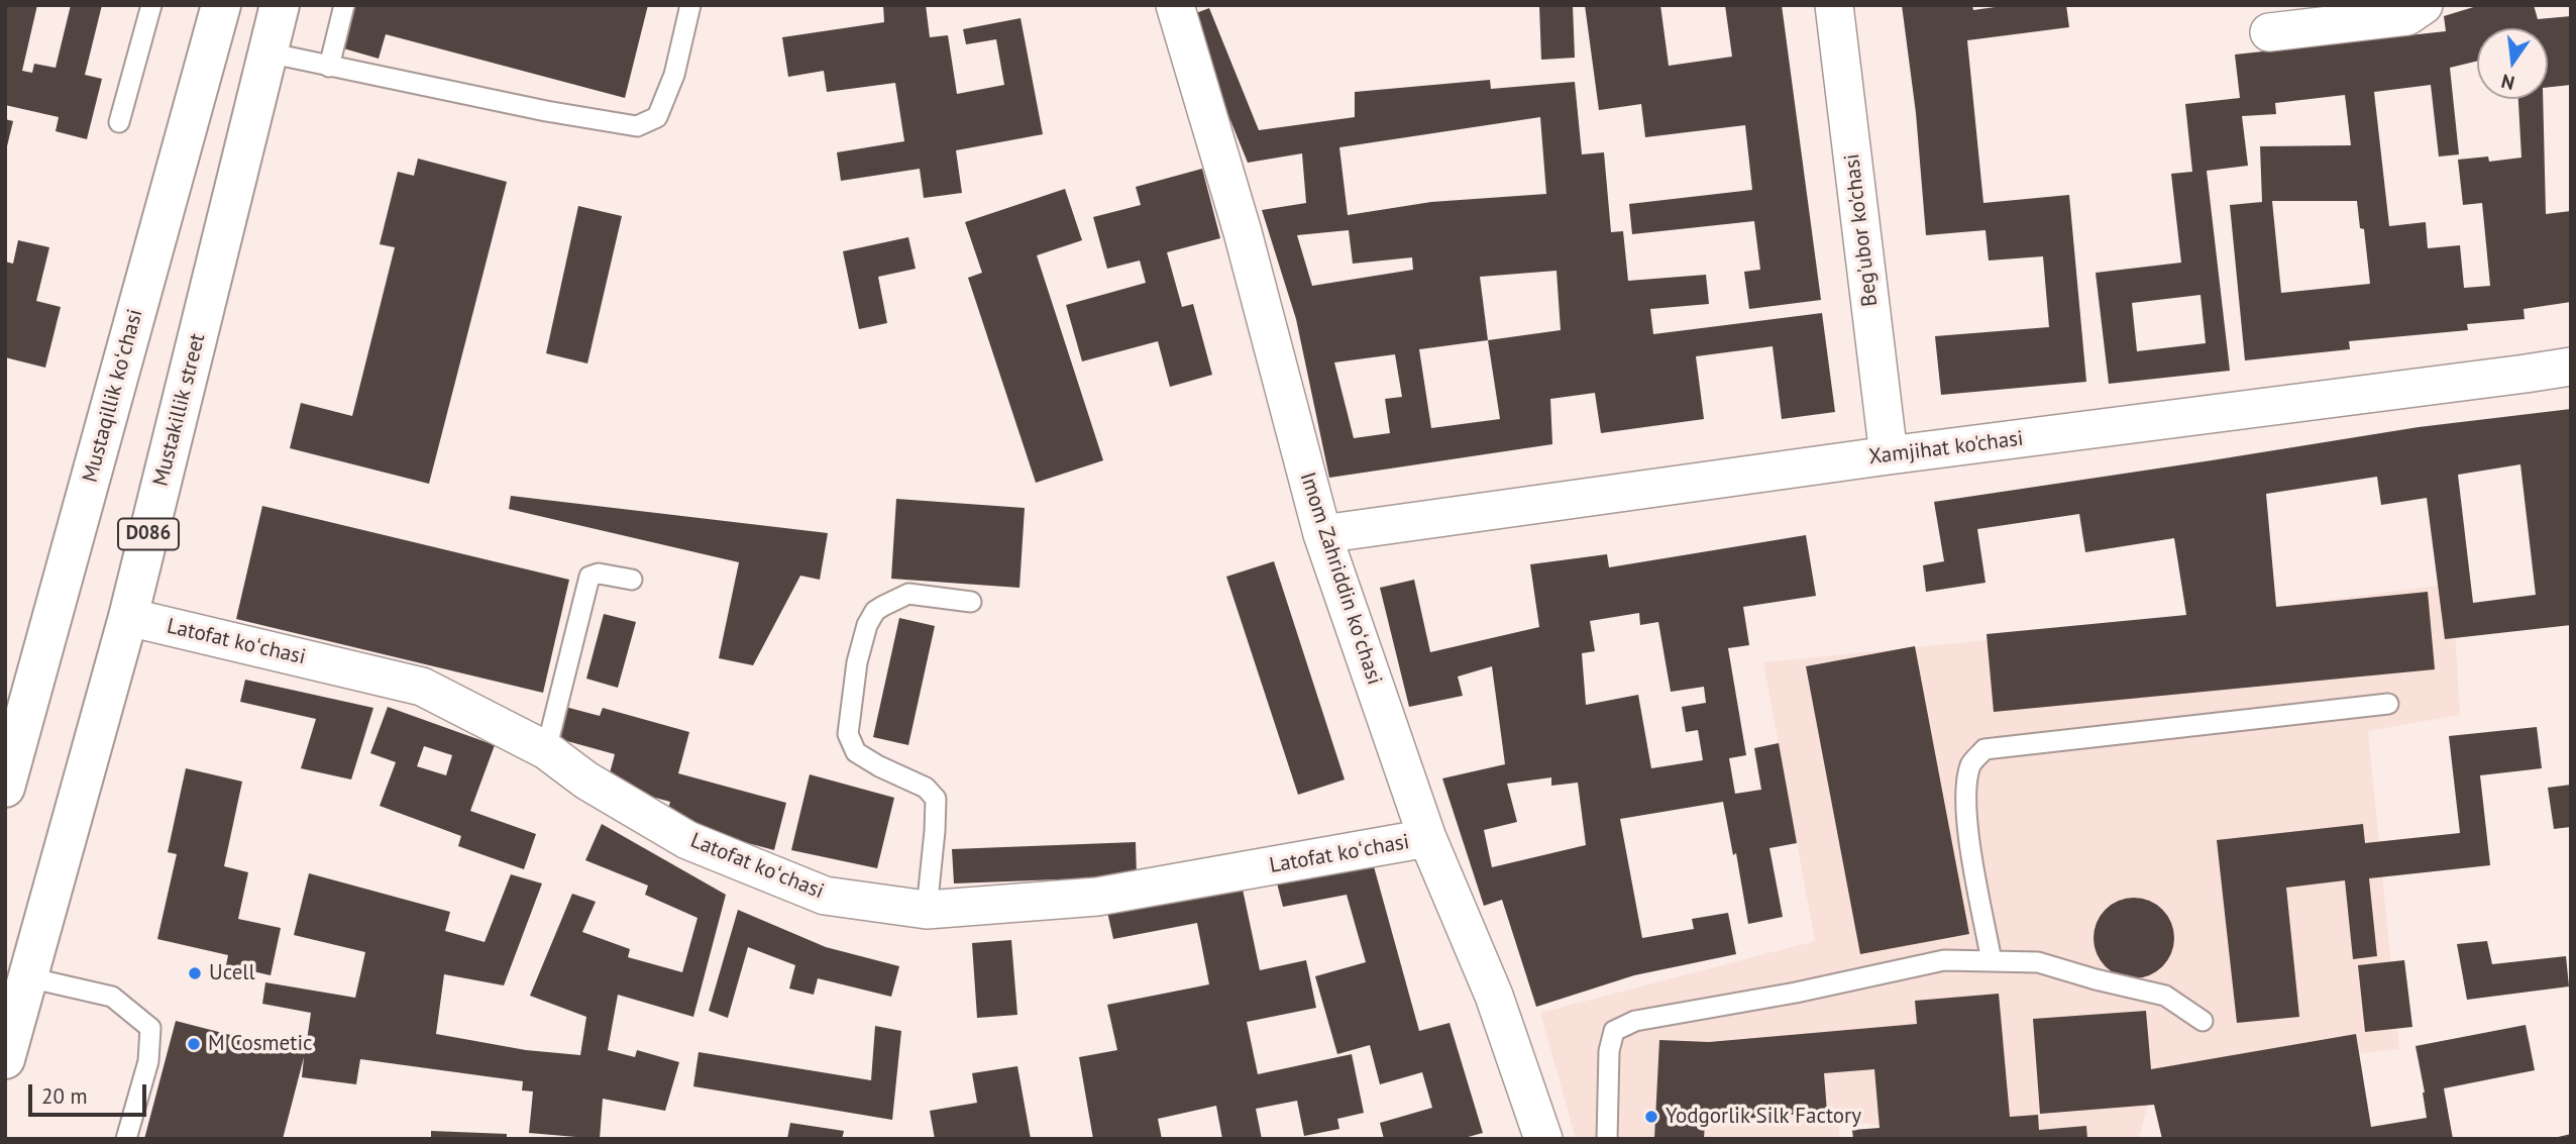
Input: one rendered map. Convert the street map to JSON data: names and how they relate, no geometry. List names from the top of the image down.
{
  "streets": {
    "main road": ["Mustaqillik koʻchasi", "Mustakillik street", "D086"],
    "street": [
      "Beg'ubor ko'chasi",
      "Xamjihat ko'chasi",
      "Imom Zahriddin koʻchasi",
      "Latofat koʻchasi"
    ]
  },
  "crossings": [
    ["Beg'ubor ko'chasi", "Xamjihat ko'chasi"],
    ["Mustakillik street", "Latofat koʻchasi"],
    ["Xamjihat ko'chasi", "Imom Zahriddin koʻchasi"],
    ["Imom Zahriddin koʻchasi", "Latofat koʻchasi"]
  ],
  "places": ["Ucell", "M Cosmetic", "Yodgorlik Silk Factory"],
  "scale_bar": "20 m",
  "north": "bottom"
}
